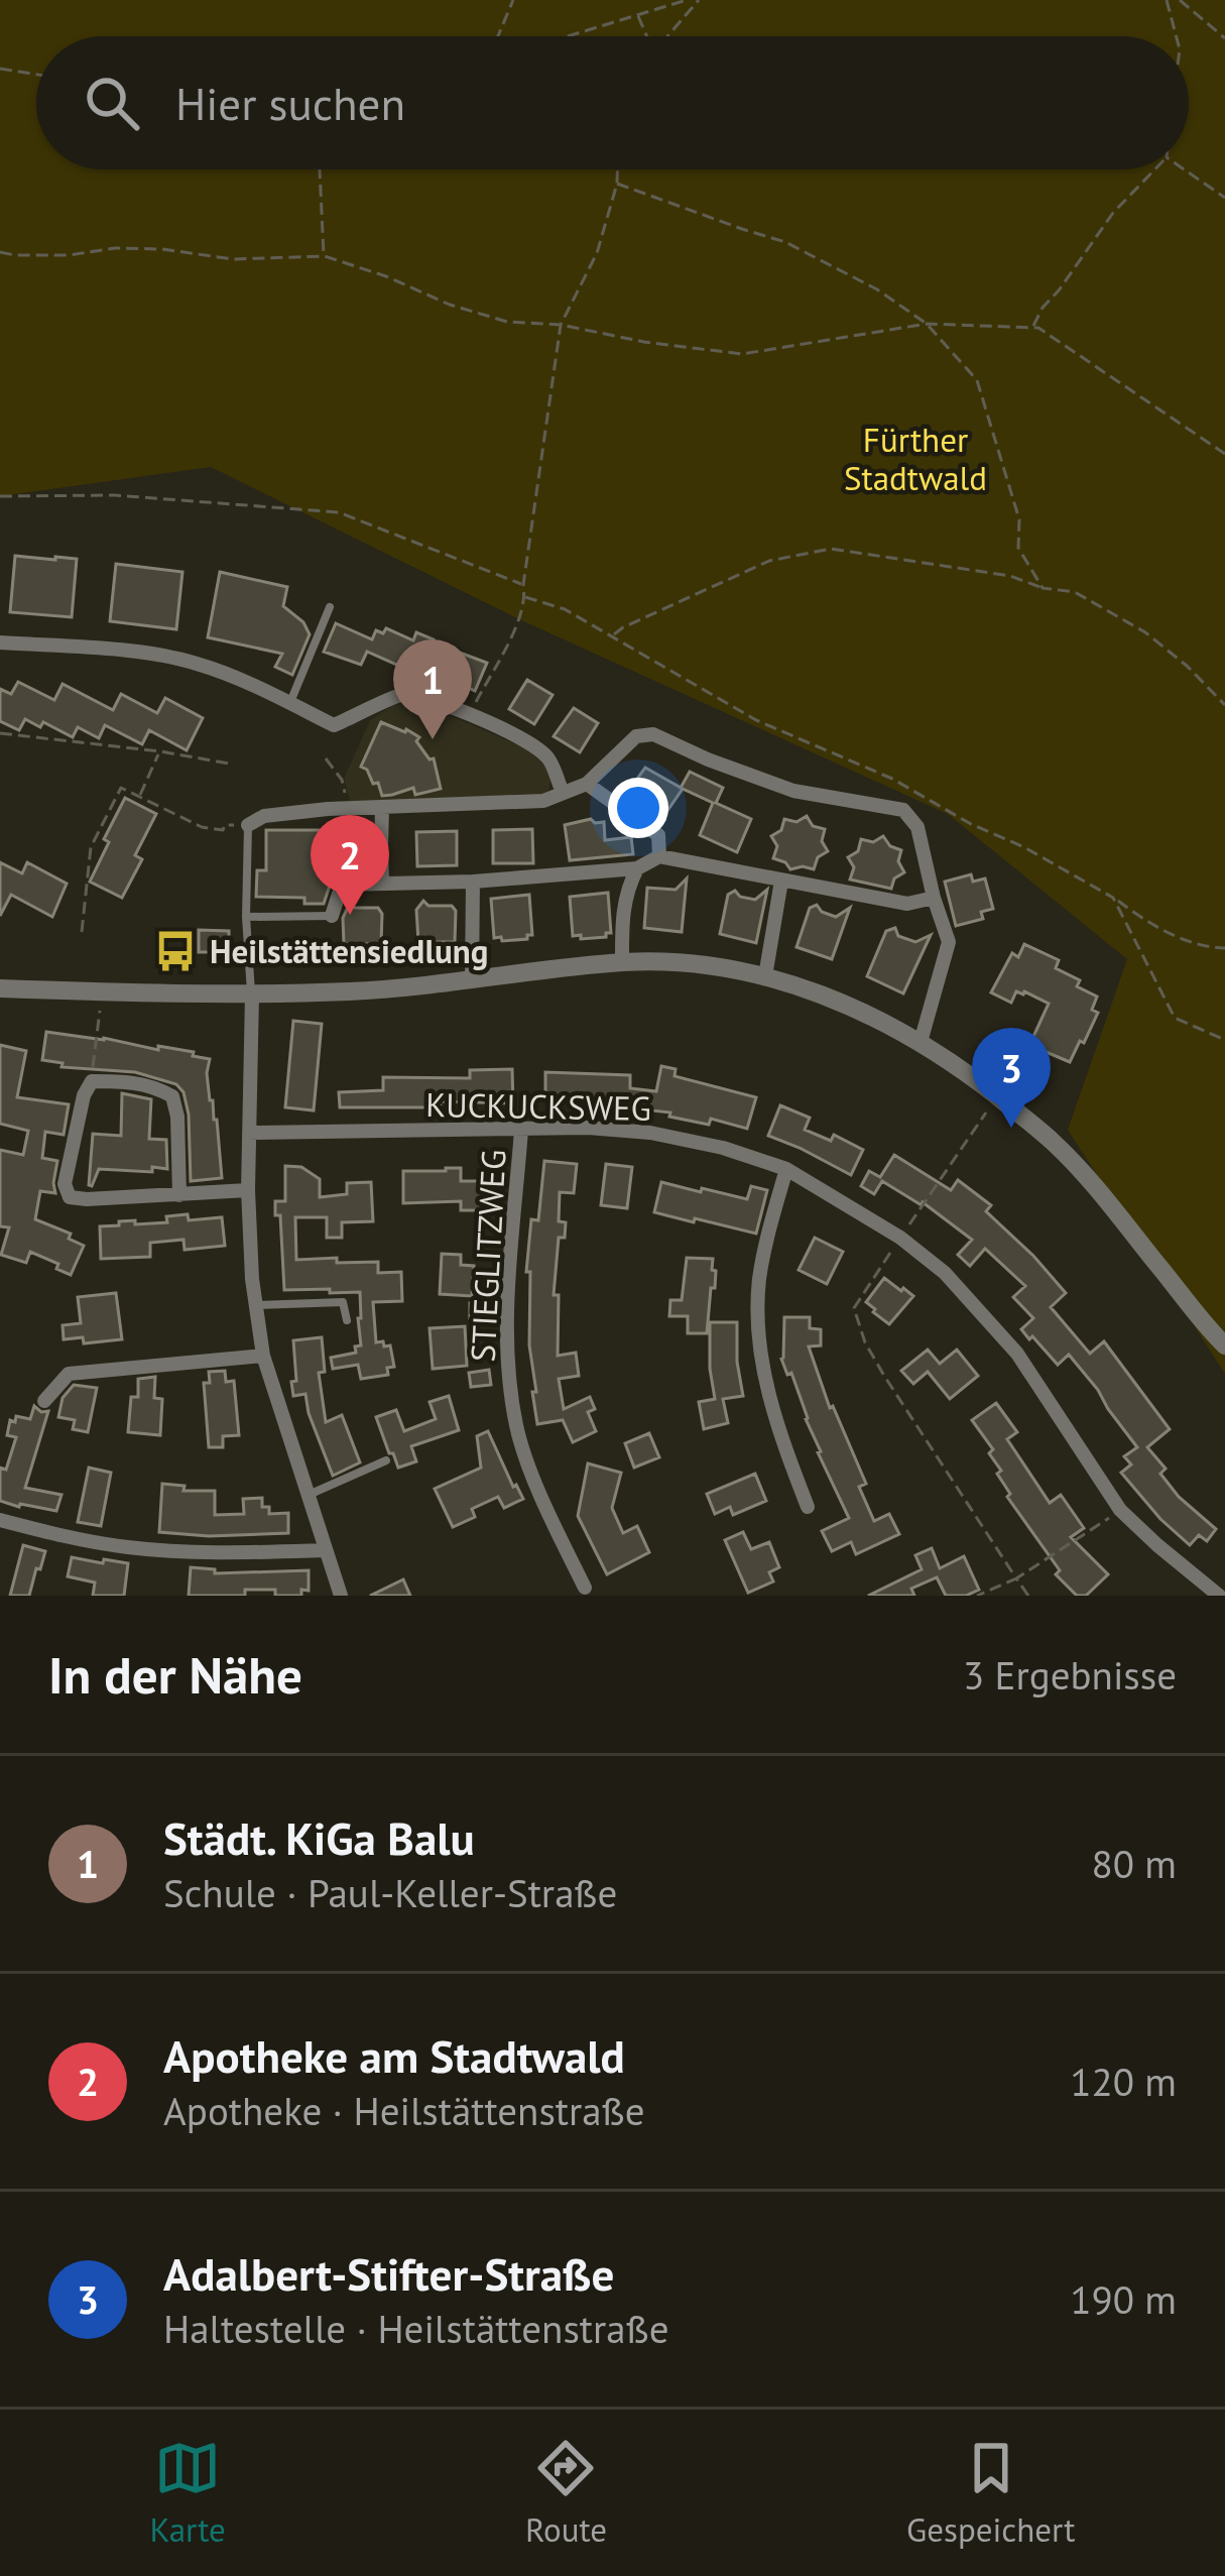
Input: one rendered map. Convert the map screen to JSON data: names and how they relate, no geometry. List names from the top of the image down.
{
  "streets": {
    "street": ["KUCKUCKSWEG", "STIEGLITZWEG"]
  },
  "crossings": [
    ["KUCKUCKSWEG", "STIEGLITZWEG"]
  ],
  "parks": ["Fürther Stadtwald"],
  "places": {
    "bus stop": ["Heilstättensiedlung"]
  },
  "page": {
    "search": "Hier suchen",
    "pins": ["1", "2", "3"],
    "heading": ["In der Nähe", "3 Ergebnisse"],
    "list": [
      {
        "mark": "1",
        "name": "Städt. KiGa Balu",
        "note": "Schule · Paul-Keller-Straße",
        "value": "80 m"
      },
      {
        "mark": "2",
        "name": "Apotheke am Stadtwald",
        "note": "Apotheke · Heilstättenstraße",
        "value": "120 m"
      },
      {
        "mark": "3",
        "name": "Adalbert-Stifter-Straße",
        "note": "Haltestelle · Heilstättenstraße",
        "value": "190 m"
      }
    ],
    "nav": ["Karte", "Route", "Gespeichert"]
  }
}
